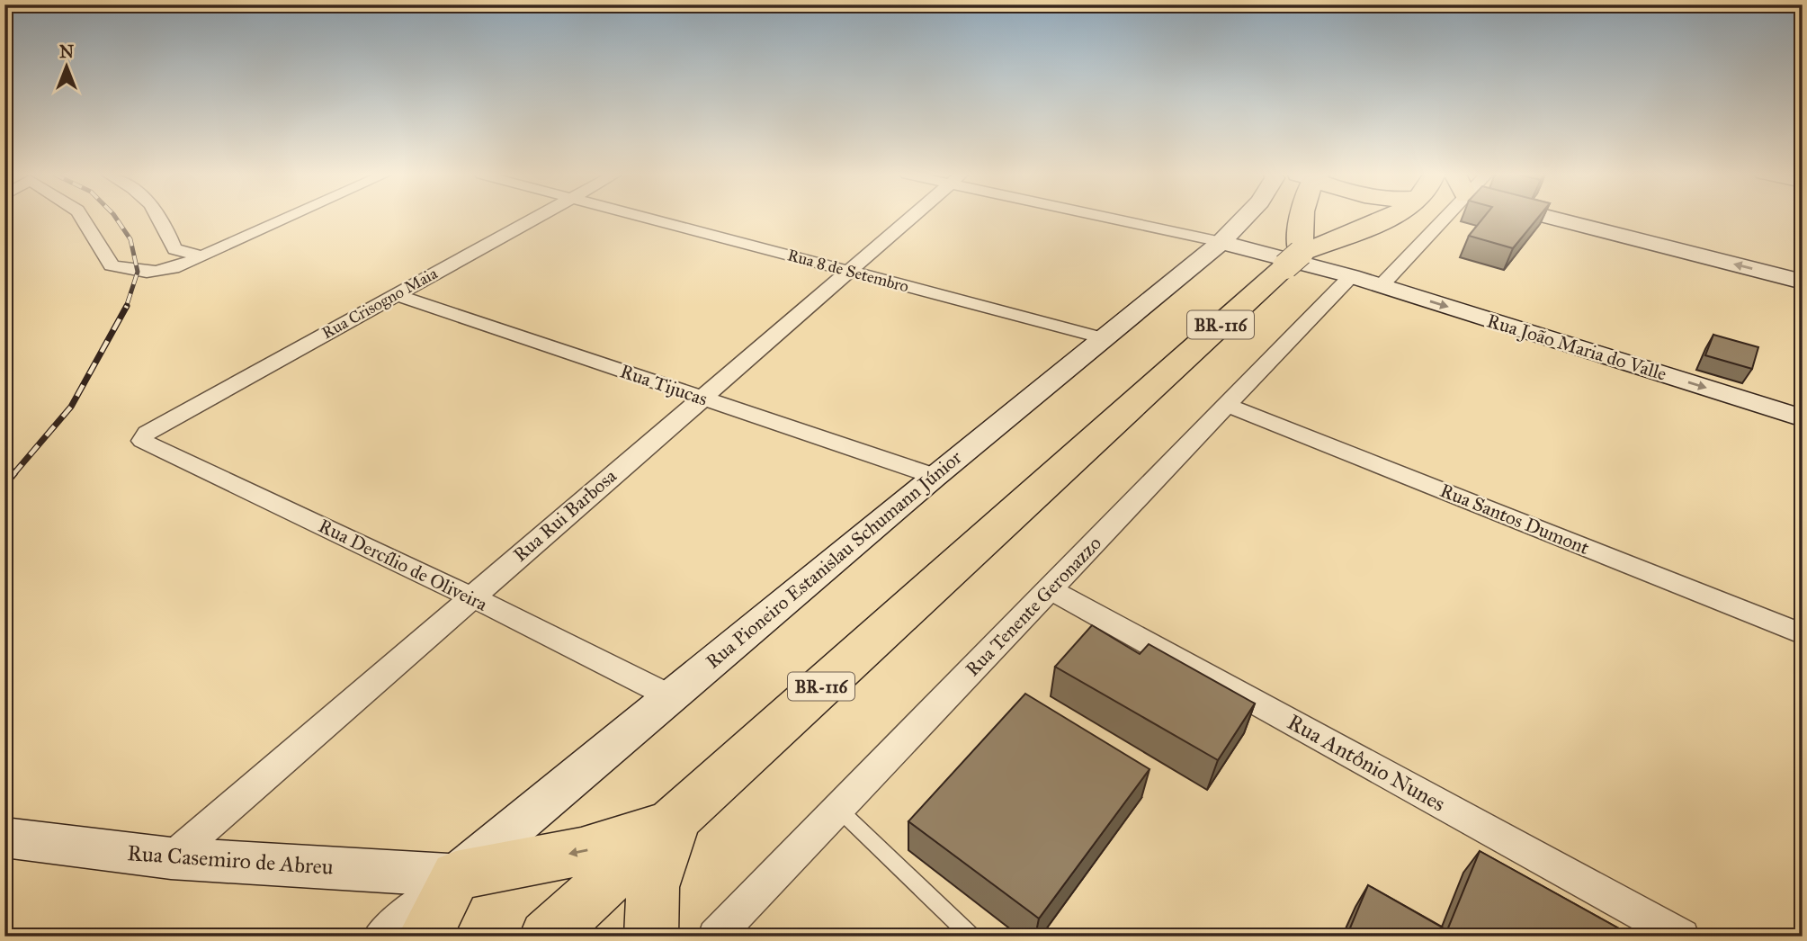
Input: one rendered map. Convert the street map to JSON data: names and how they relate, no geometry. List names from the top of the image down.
{
  "streets": {
    "highway": ["BR-116"],
    "main road": ["Rua João Maria do Valle", "Rua Pioneiro Estanislau Schumann Júnior", "Rua Casemiro de Abreu"],
    "street": [
      "Rua 8 de Setembro",
      "Rua Crisogno Maia",
      "Rua Tijucas",
      "Rua Rui Barbosa",
      "Rua Santos Dumont",
      "Rua Dercílio de Oliveira",
      "Rua Tenente Geronazzo",
      "Rua Antônio Nunes"
    ]
  },
  "crossings": [
    ["Rua 8 de Setembro", "Rua Rui Barbosa"],
    ["Rua 8 de Setembro", "Rua Pioneiro Estanislau Schumann Júnior"],
    ["Rua Crisogno Maia", "Rua Tijucas"],
    ["Rua Crisogno Maia", "Rua Dercílio de Oliveira"],
    ["Rua João Maria do Valle", "Rua Pioneiro Estanislau Schumann Júnior"],
    ["Rua João Maria do Valle", "Rua Tenente Geronazzo"],
    ["Rua Tijucas", "Rua Rui Barbosa"],
    ["Rua Tijucas", "Rua Pioneiro Estanislau Schumann Júnior"],
    ["Rua Rui Barbosa", "Rua Dercílio de Oliveira"],
    ["Rua Rui Barbosa", "Rua Casemiro de Abreu"],
    ["Rua Santos Dumont", "Rua Tenente Geronazzo"],
    ["Rua Pioneiro Estanislau Schumann Júnior", "Rua Dercílio de Oliveira"],
    ["Rua Pioneiro Estanislau Schumann Júnior", "Rua Casemiro de Abreu"],
    ["Rua Tenente Geronazzo", "Rua Antônio Nunes"]
  ],
  "north": "top"
}
